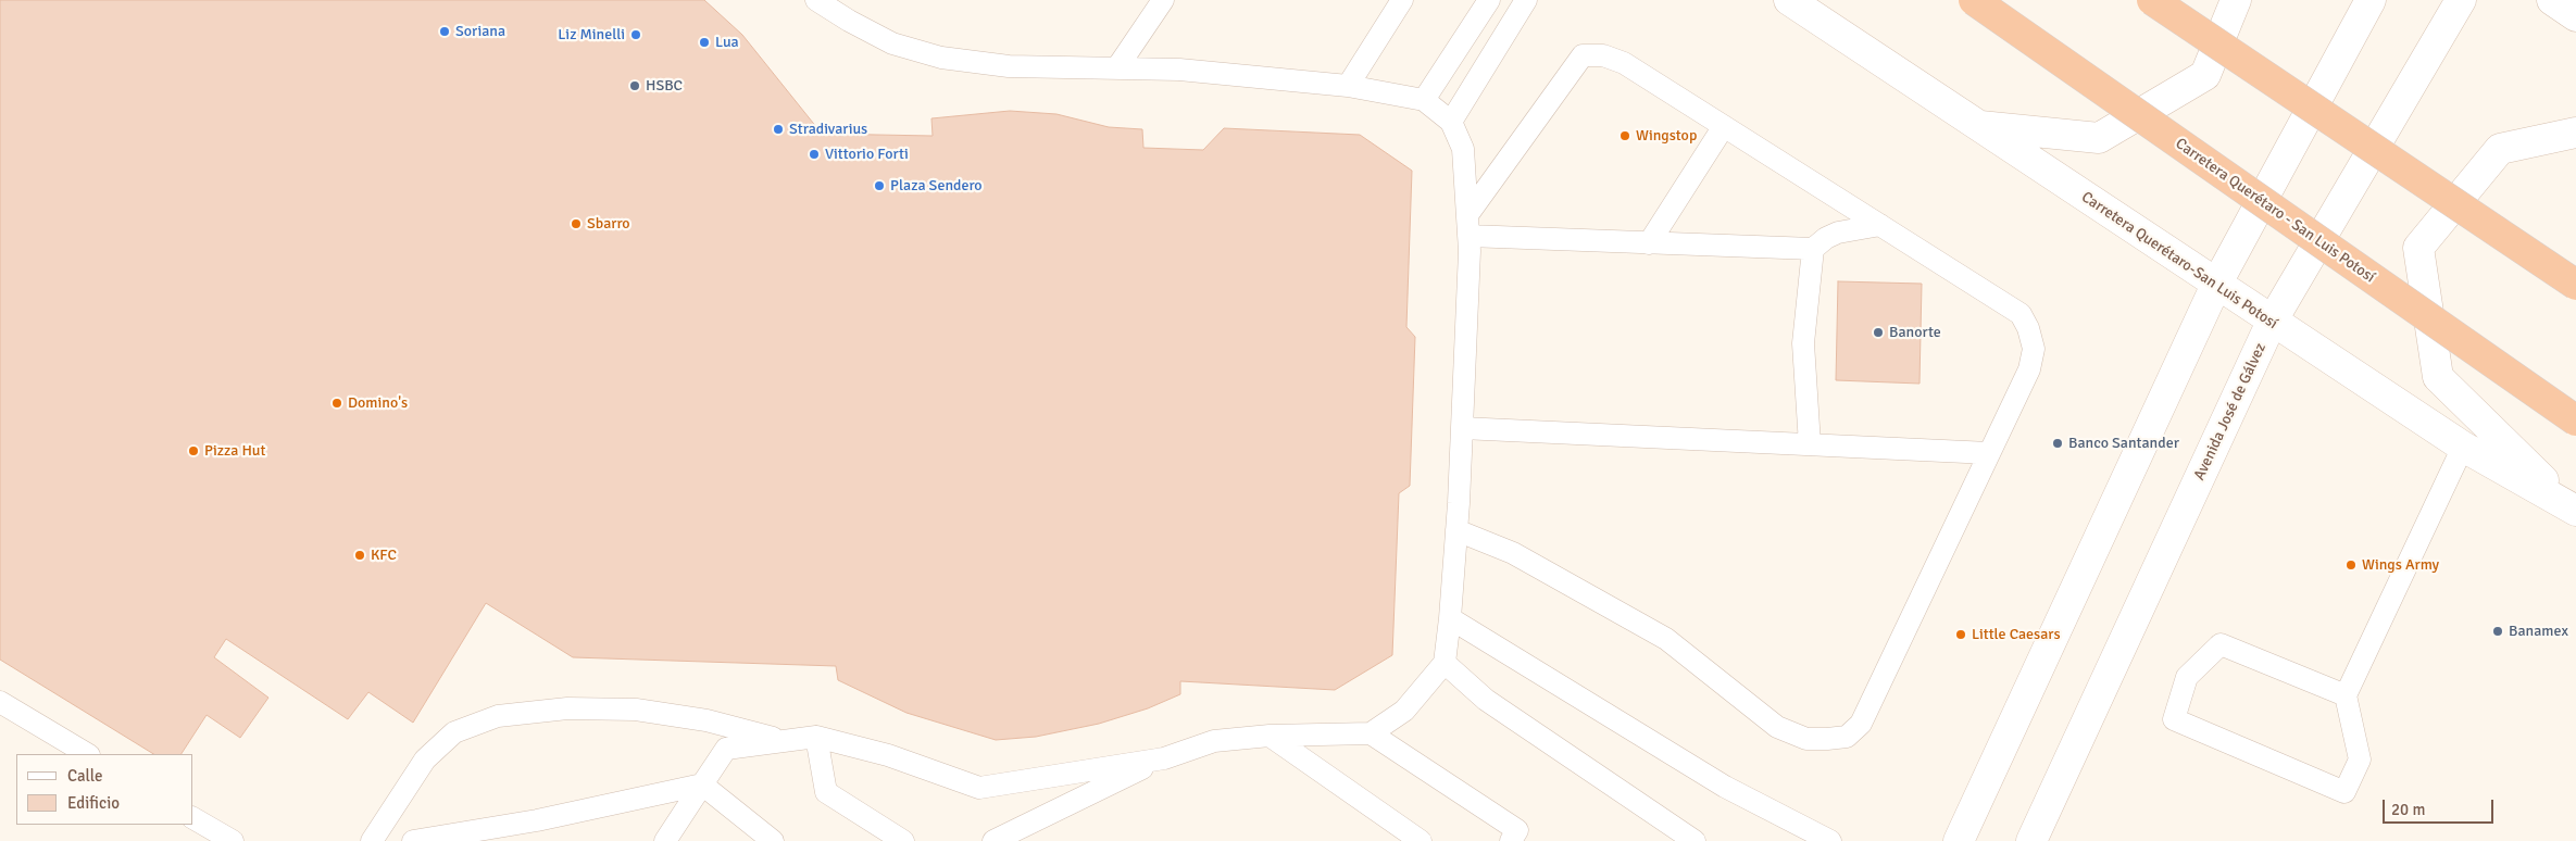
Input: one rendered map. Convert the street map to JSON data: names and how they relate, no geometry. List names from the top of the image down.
{
  "streets": {
    "highway": ["Carretera Querétaro - San Luis Potosí"],
    "main road": ["Carretera Querétaro-San Luis Potosí", "Avenida José de Gálvez"]
  },
  "crossings": [
    ["Carretera Querétaro-San Luis Potosí", "Avenida José de Gálvez"]
  ],
  "places": [
    "Soriana",
    "Liz Minelli",
    "Lua",
    "HSBC",
    "Stradivarius",
    "Wingstop",
    "Vittorio Forti",
    "Plaza Sendero",
    "Sbarro",
    "Banorte",
    "Domino's",
    "Banco Santander",
    "Pizza Hut",
    "KFC",
    "Wings Army",
    "Banamex",
    "Little Caesars"
  ],
  "legend": ["Calle", "Edificio"],
  "scale_bar": "20 m"
}
